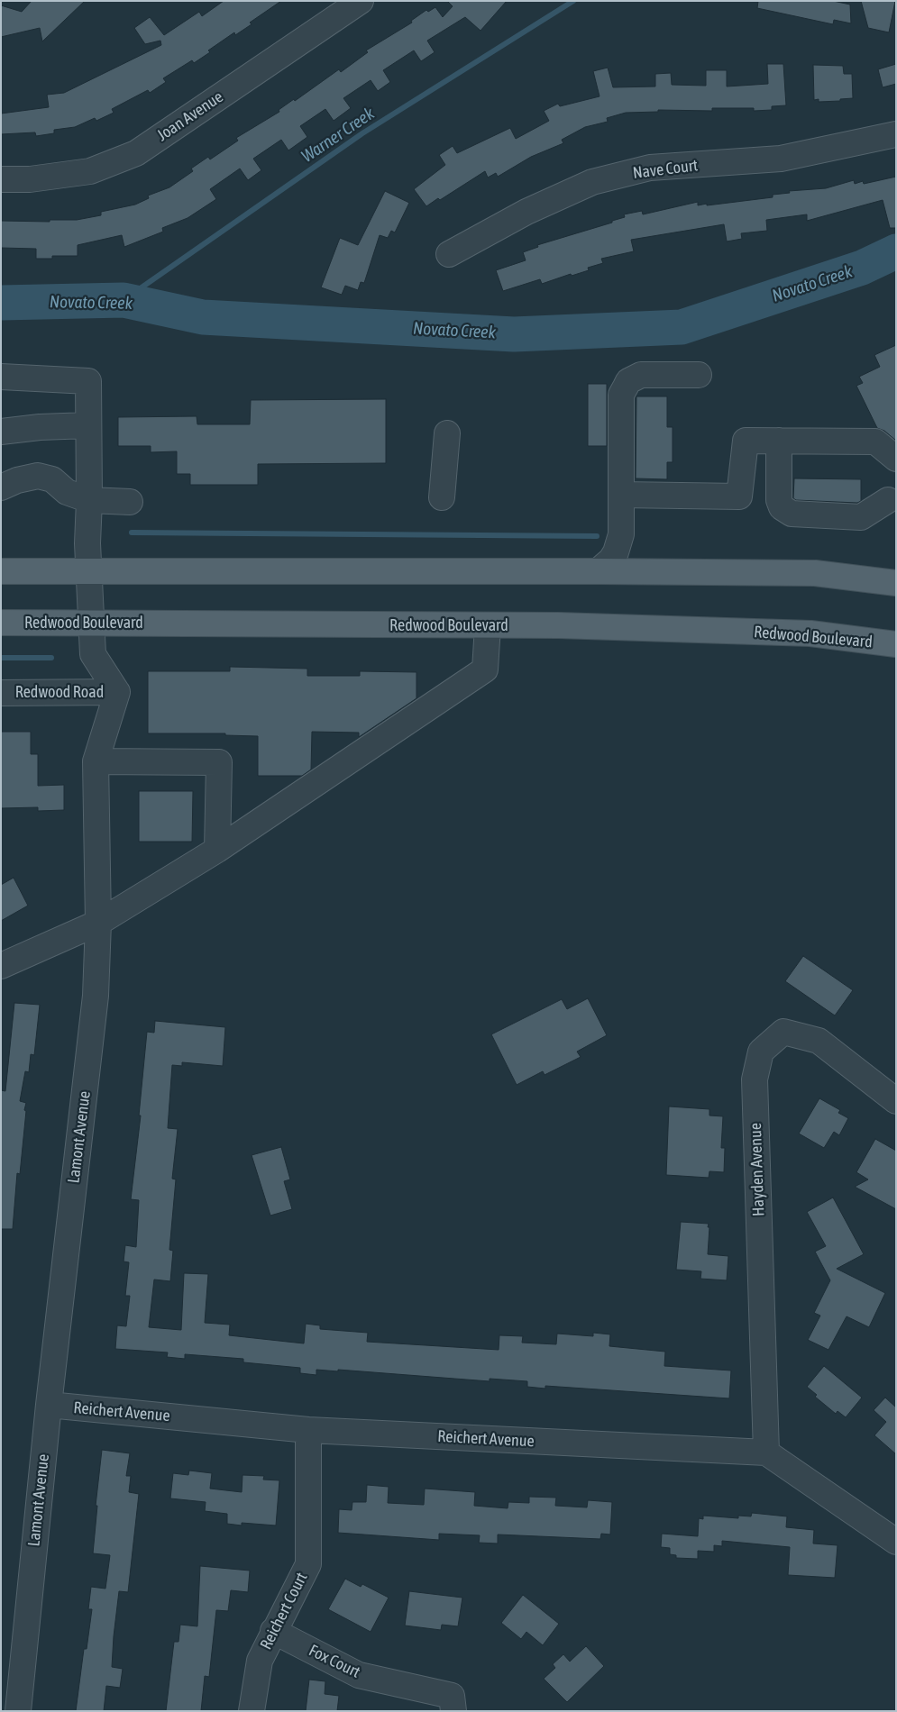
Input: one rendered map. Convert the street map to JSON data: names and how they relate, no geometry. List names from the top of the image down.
{
  "streets": {
    "main road": ["Redwood Boulevard"],
    "street": [
      "Joan Avenue",
      "Nave Court",
      "Redwood Road",
      "Lamont Avenue",
      "Hayden Avenue",
      "Reichert Avenue",
      "Reichert Court",
      "Fox Court"
    ]
  },
  "crossings": [
    ["Redwood Road", "Lamont Avenue"],
    ["Lamont Avenue", "Reichert Avenue"],
    ["Hayden Avenue", "Reichert Avenue"],
    ["Reichert Avenue", "Reichert Court"],
    ["Reichert Court", "Fox Court"]
  ],
  "water": ["Warner Creek", "Novato Creek"]
}
